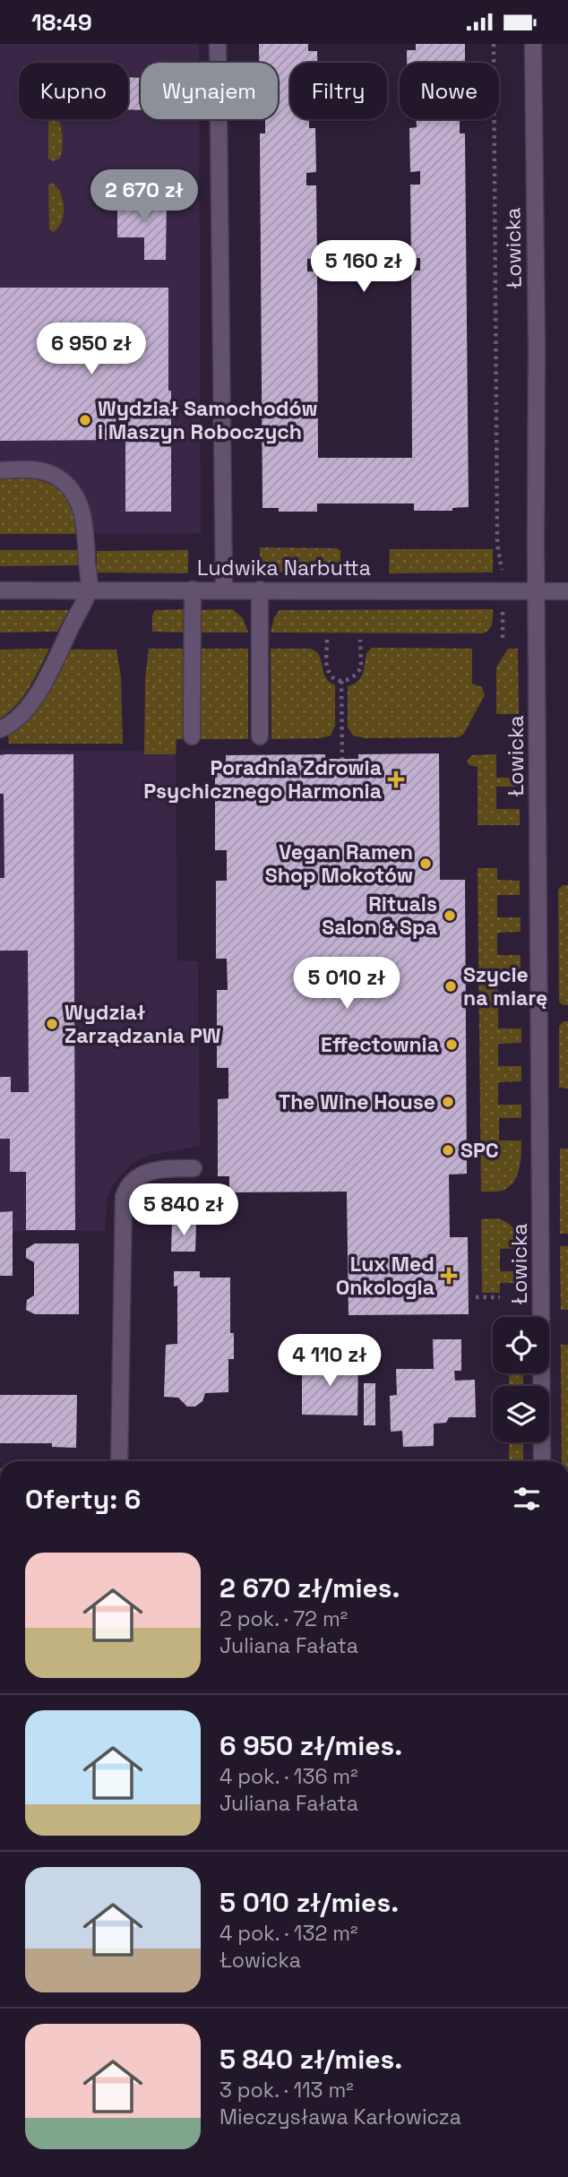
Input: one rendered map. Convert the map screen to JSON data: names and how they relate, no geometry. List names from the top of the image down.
{
  "streets": {
    "street": ["Łowicka", "Ludwika Narbutta"]
  },
  "crossings": [
    ["Łowicka", "Ludwika Narbutta"]
  ],
  "places": {
    "other": [
      "Wydział Samochodów i Maszyn Roboczych",
      "Vegan Ramen Shop Mokotów",
      "Rituals Salon & Spa",
      "Szycie na miarę",
      "Wydział Zarządzania PW",
      "Effectownia",
      "The Wine House",
      "SPC"
    ],
    "health": ["Poradnia Zdrowia Psychicznego Harmonia", "Lux Med Onkologia"]
  },
  "page": {
    "status": "18:49",
    "chip": [
      "Kupno",
      "Wynajem",
      "Filtry",
      "Nowe"
    ],
    "price": [
      "2 670 zł",
      "5 160 zł",
      "6 950 zł",
      "5 010 zł",
      "5 840 zł",
      "4 110 zł"
    ],
    "heading": "Oferty: 6",
    "list": [
      {
        "name": "2 670 zł/mies.",
        "note": "2 pok. · 72 m² · Juliana Fałata"
      },
      {
        "name": "6 950 zł/mies.",
        "note": "4 pok. · 136 m² · Juliana Fałata"
      },
      {
        "name": "5 010 zł/mies.",
        "note": "4 pok. · 132 m² · Łowicka"
      },
      {
        "name": "5 840 zł/mies.",
        "note": "3 pok. · 113 m² · Mieczysława Karłowicza"
      }
    ]
  }
}
